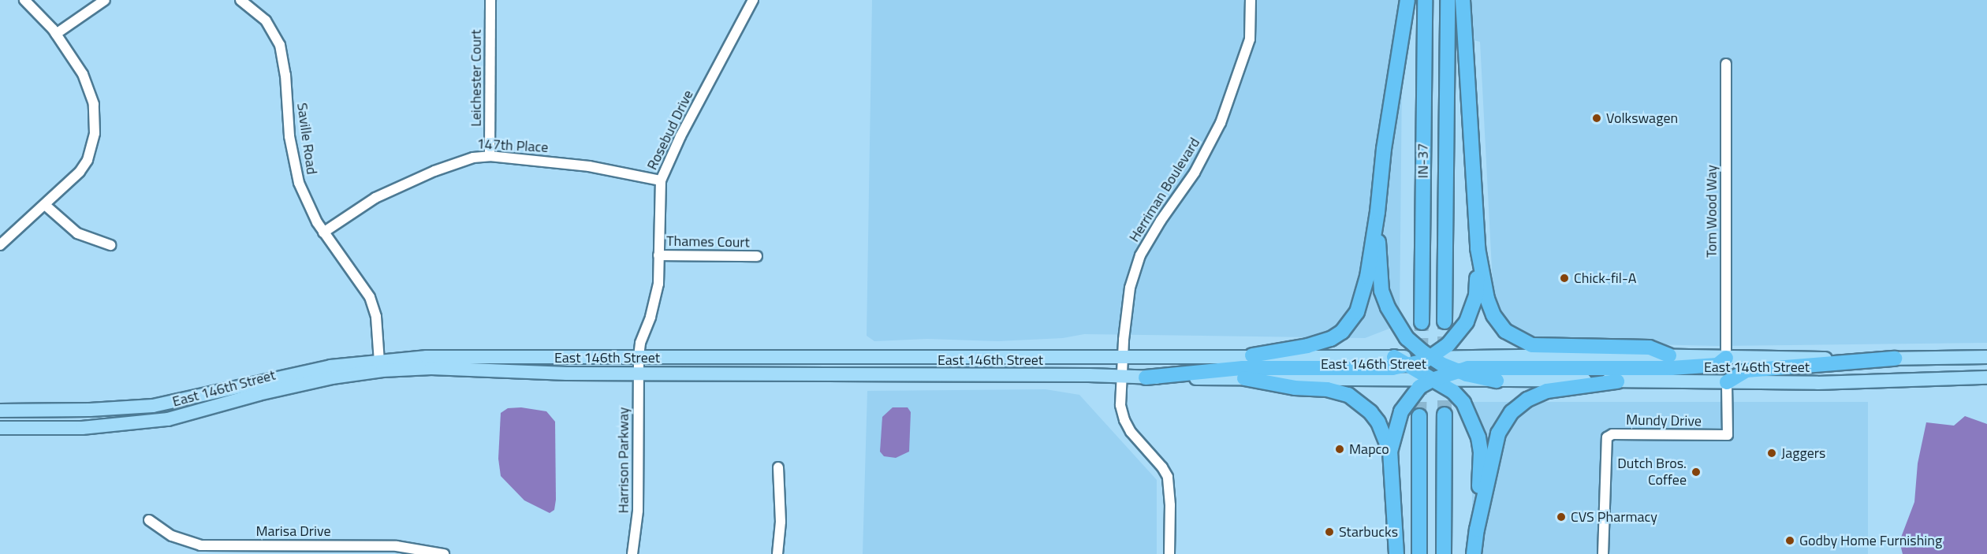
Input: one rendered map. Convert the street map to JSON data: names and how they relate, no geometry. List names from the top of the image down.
{
  "streets": {
    "highway": ["IN-37"],
    "main road": ["East 146th Street"],
    "street": [
      "Leichester Court",
      "Rosebud Drive",
      "Saville Road",
      "147th Place",
      "Herriman Boulevard",
      "Tom Wood Way",
      "Thames Court",
      "Mundy Drive",
      "Harrison Parkway",
      "Marisa Drive"
    ]
  },
  "crossings": [
    ["Leichester Court", "147th Place"],
    ["Rosebud Drive", "147th Place"],
    ["Rosebud Drive", "Thames Court"],
    ["Rosebud Drive", "East 146th Street"],
    ["Rosebud Drive", "Harrison Parkway"],
    ["Saville Road", "147th Place"],
    ["Saville Road", "East 146th Street"],
    ["Herriman Boulevard", "East 146th Street"],
    ["Tom Wood Way", "East 146th Street"],
    ["East 146th Street", "Mundy Drive"],
    ["East 146th Street", "Harrison Parkway"]
  ],
  "places": [
    "Volkswagen",
    "Chick-fil-A",
    "Mapco",
    "Jaggers",
    "Dutch Bros. Coffee",
    "CVS Pharmacy",
    "Starbucks",
    "Godby Home Furnishing"
  ]
}
